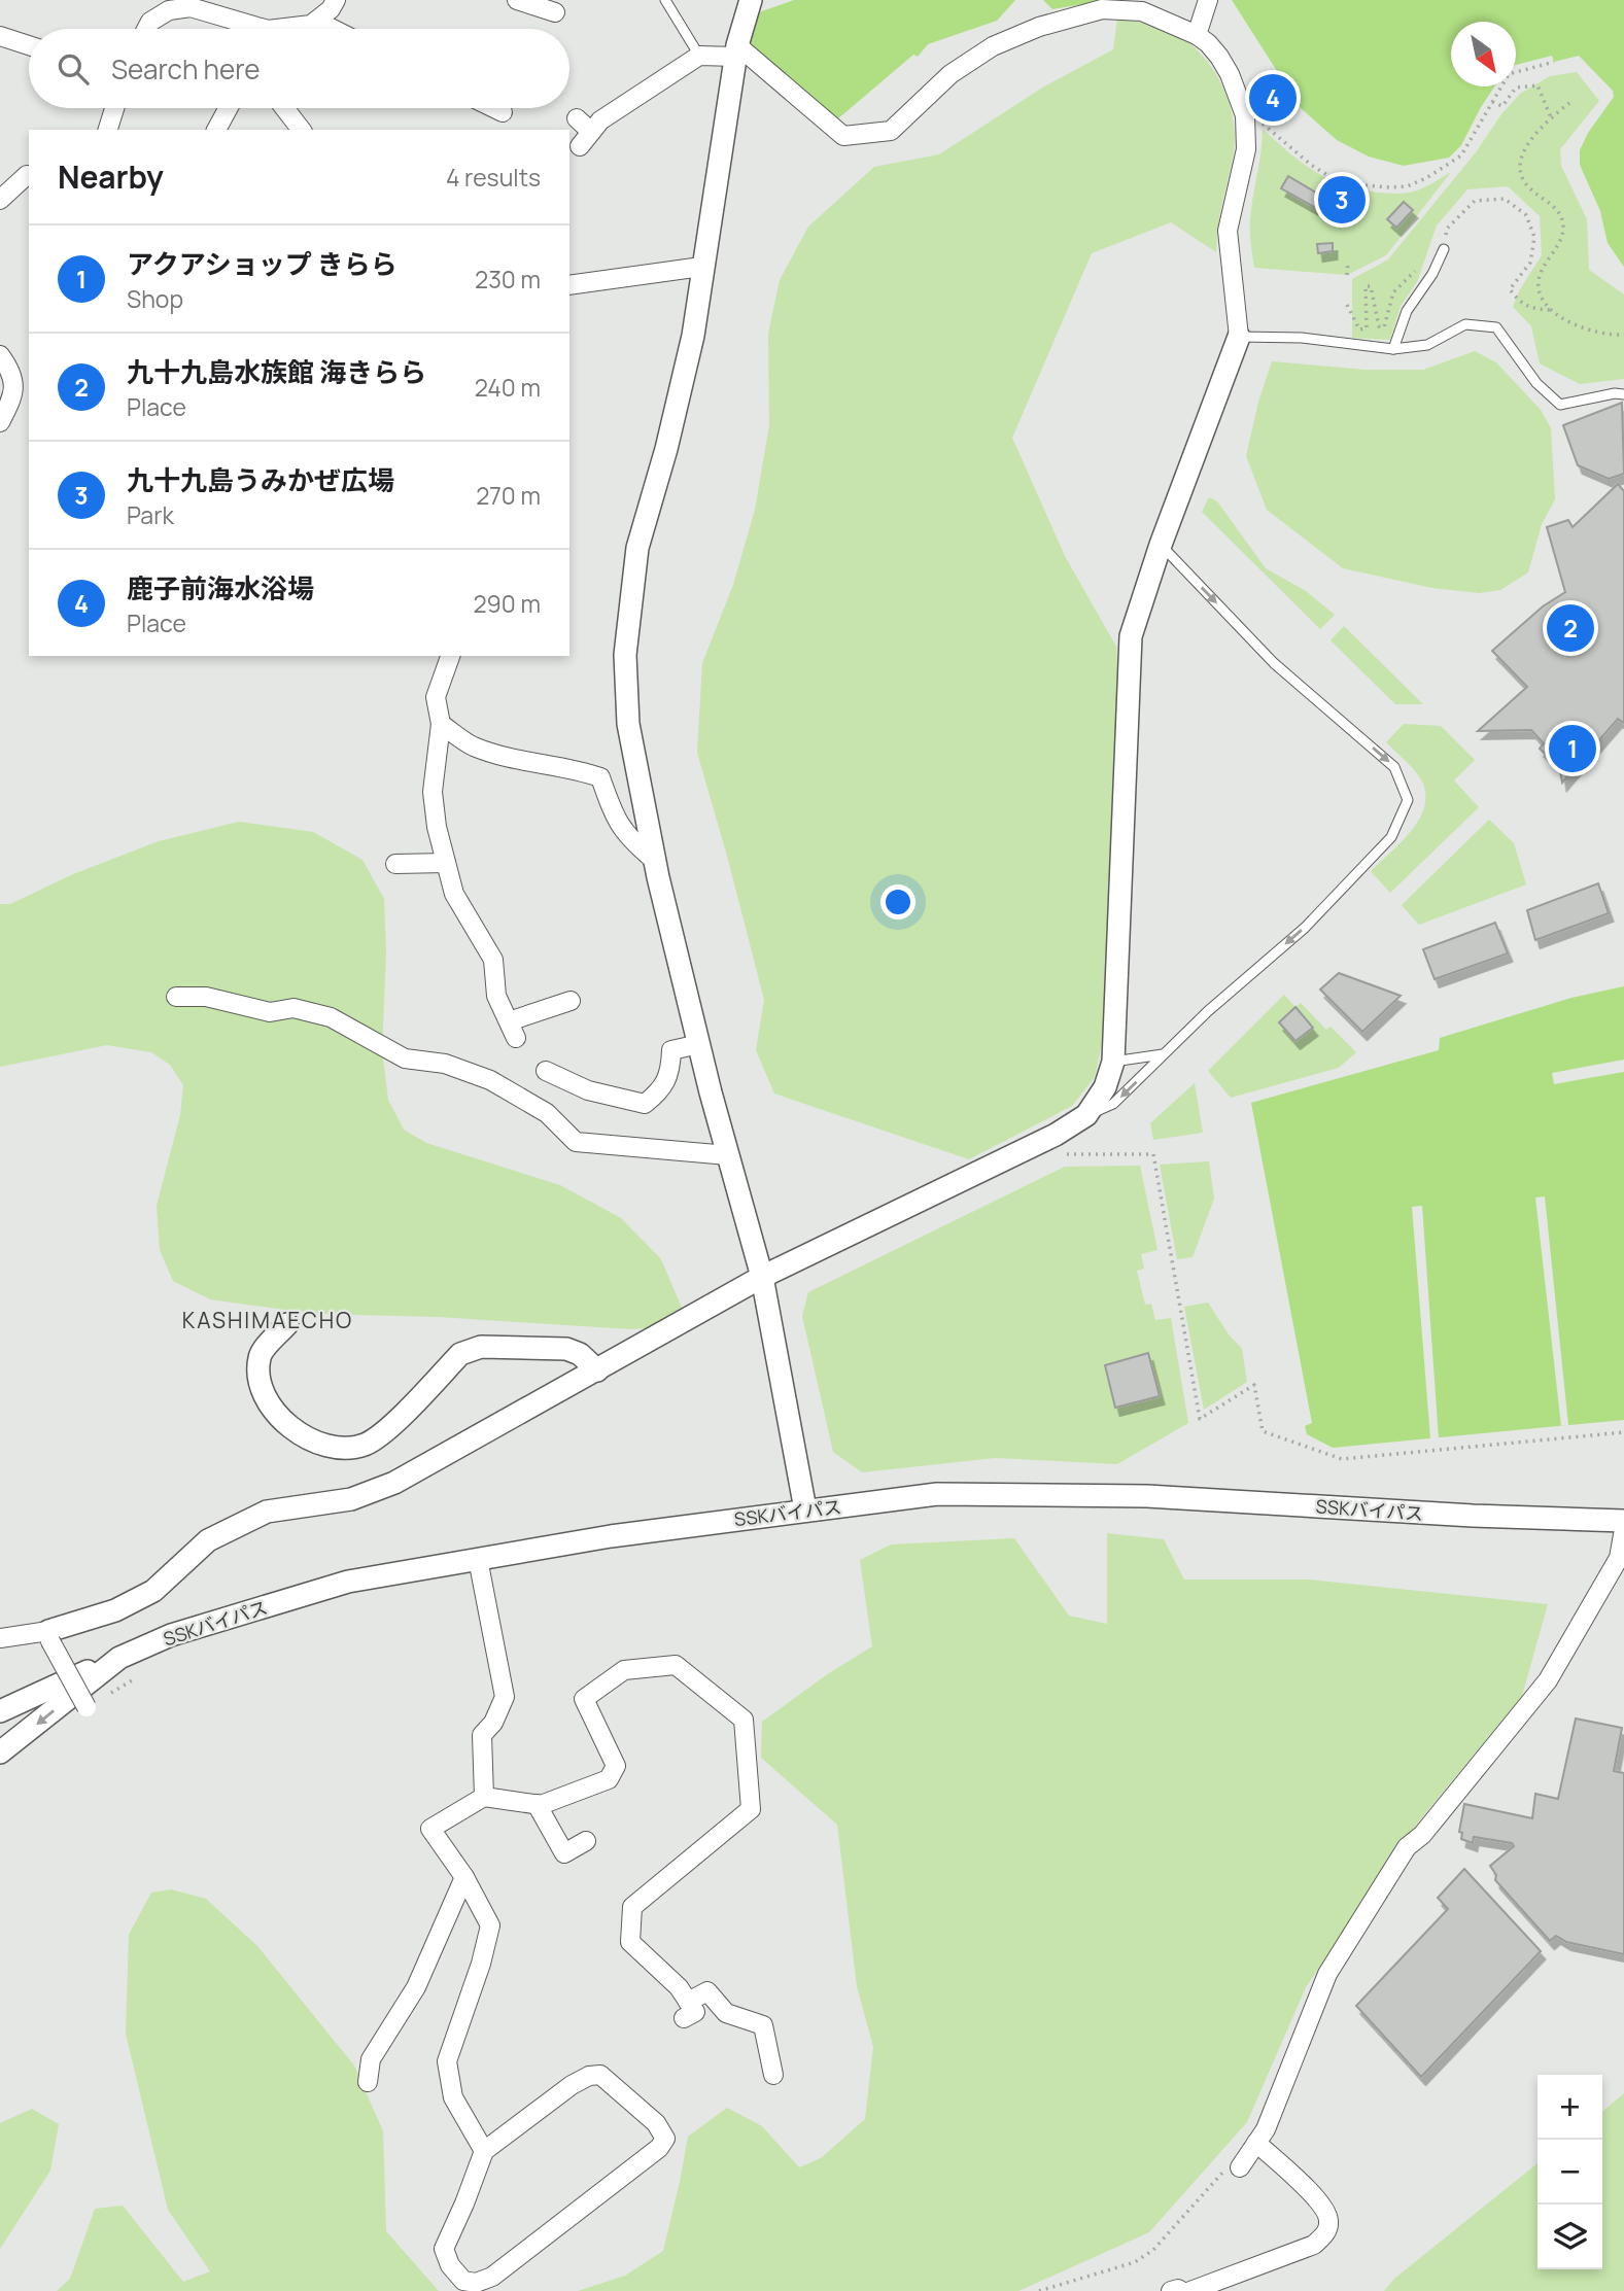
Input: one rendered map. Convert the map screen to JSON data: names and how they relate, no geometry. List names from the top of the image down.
{
  "streets": {
    "street": ["SSKバイパス"]
  },
  "districts": ["KASHIMAECHO"],
  "north": "bottom right",
  "page": {
    "search": "Search here",
    "pins": [
      "4",
      "3",
      "2",
      "1"
    ],
    "heading": ["Nearby", "4 results"],
    "list": [
      {
        "mark": "1",
        "name": "アクアショップ きらら",
        "note": "Shop",
        "value": "230 m"
      },
      {
        "mark": "2",
        "name": "九十九島水族館 海きらら",
        "note": "Place",
        "value": "240 m"
      },
      {
        "mark": "3",
        "name": "九十九島うみかぜ広場",
        "note": "Park",
        "value": "270 m"
      },
      {
        "mark": "4",
        "name": "鹿子前海水浴場",
        "note": "Place",
        "value": "290 m"
      }
    ],
    "map_buttons": ["+", "−"]
  }
}
